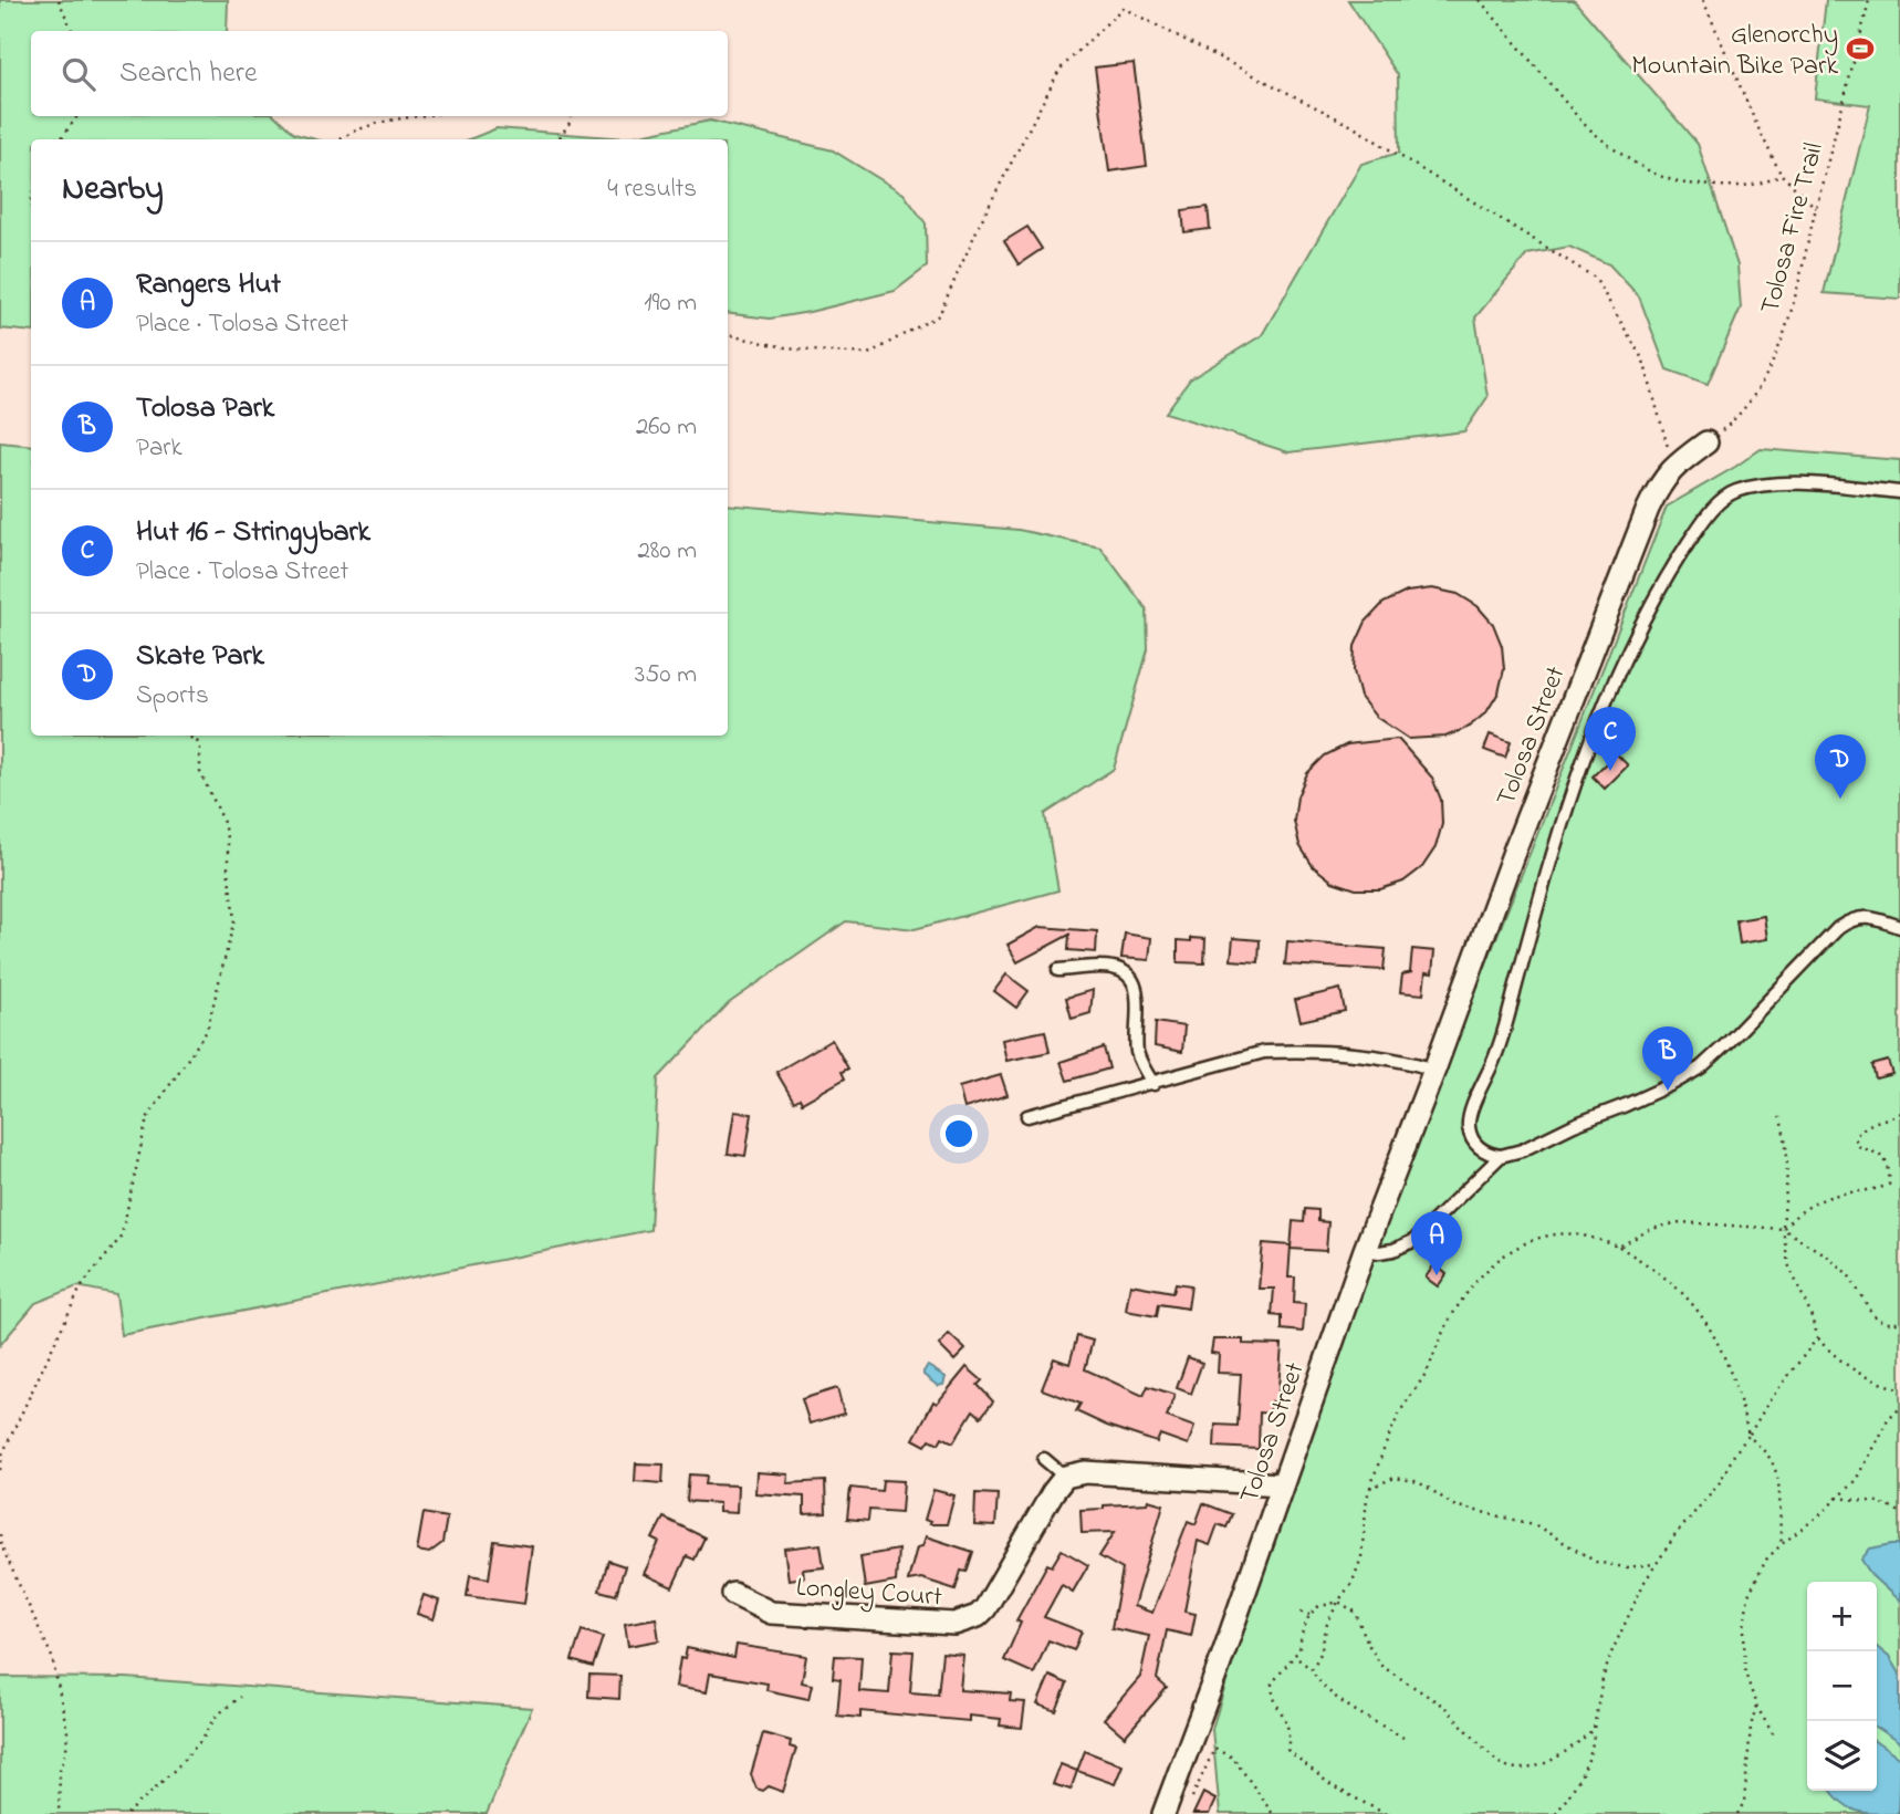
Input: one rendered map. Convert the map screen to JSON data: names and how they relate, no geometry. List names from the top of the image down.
{
  "streets": {
    "street": ["Tolosa Street", "Longley Court"],
    "path": ["Tolosa Fire Trail"]
  },
  "crossings": [
    ["Tolosa Fire Trail", "Tolosa Street"]
  ],
  "places": {
    "sports": ["Glenorchy Mountain Bike Park"]
  },
  "page": {
    "search": "Search here",
    "heading": ["Nearby", "4 results"],
    "list": [
      {
        "mark": "A",
        "name": "Rangers Hut",
        "note": "Place · Tolosa Street",
        "value": "190 m"
      },
      {
        "mark": "B",
        "name": "Tolosa Park",
        "note": "Park",
        "value": "260 m"
      },
      {
        "mark": "C",
        "name": "Hut 16 - Stringybark",
        "note": "Place · Tolosa Street",
        "value": "280 m"
      },
      {
        "mark": "D",
        "name": "Skate Park",
        "note": "Sports",
        "value": "350 m"
      }
    ],
    "pins": [
      "C",
      "D",
      "B",
      "A"
    ],
    "map_buttons": ["+", "−"]
  }
}
